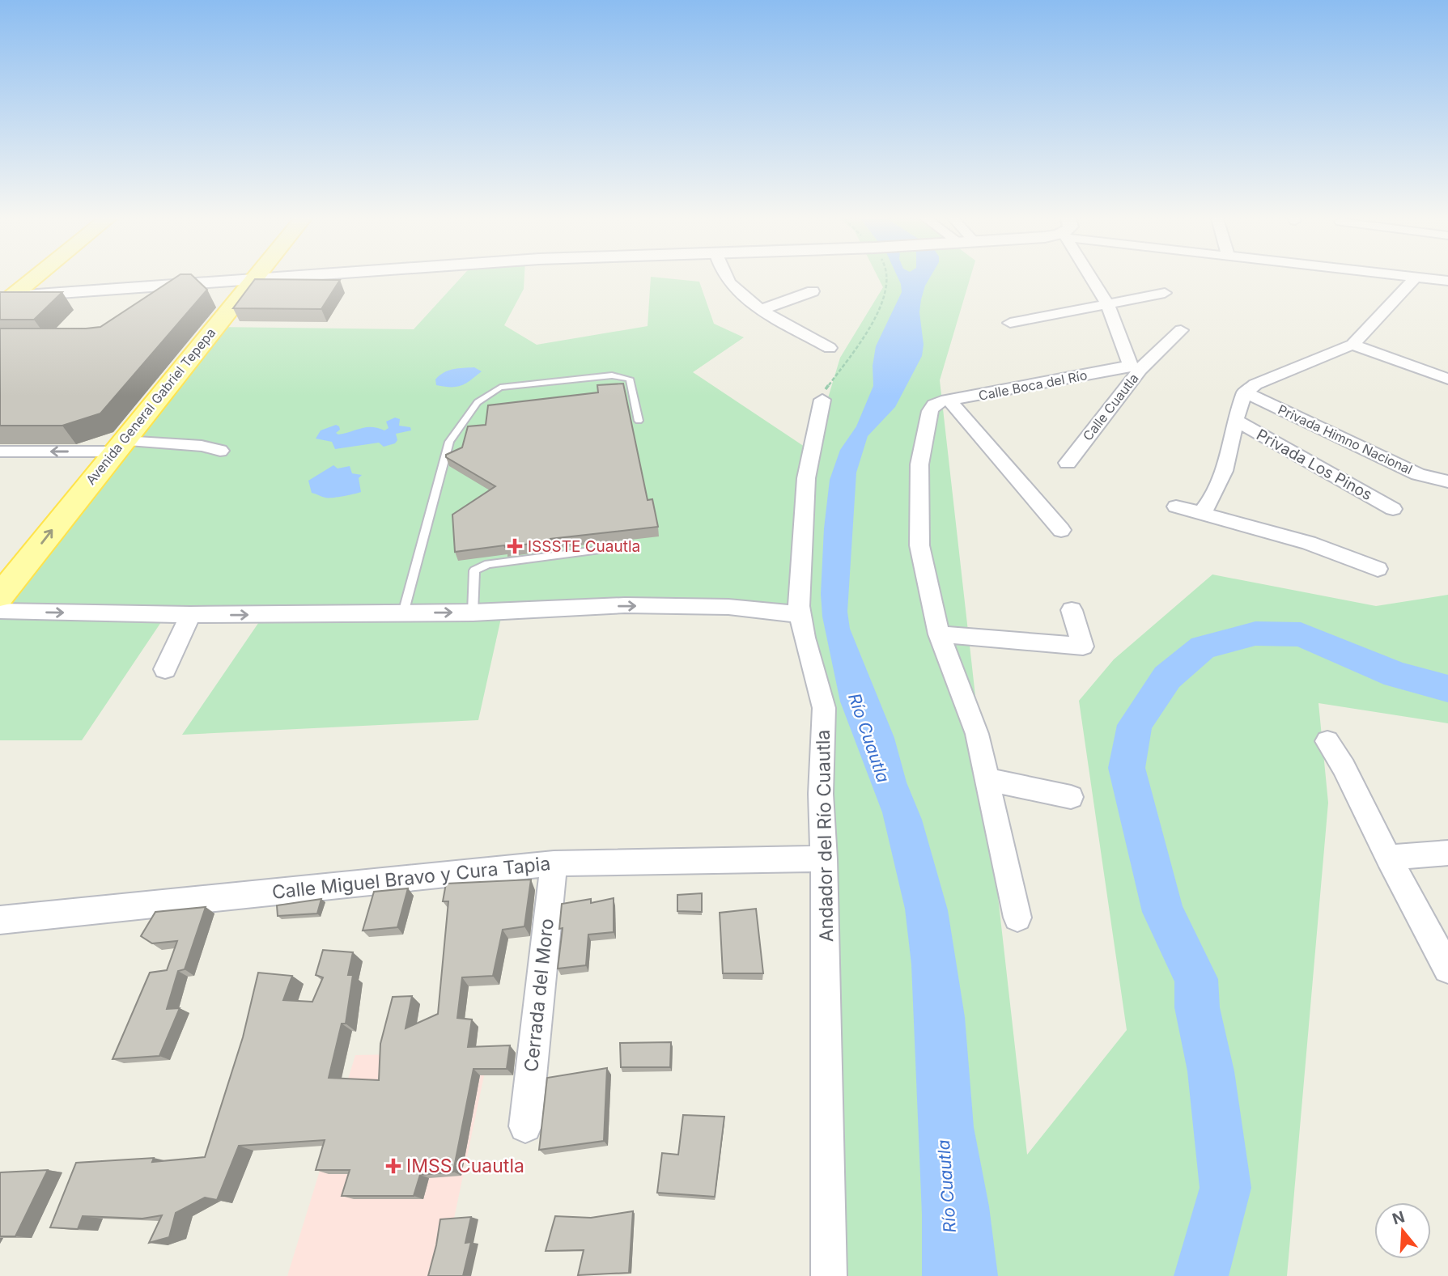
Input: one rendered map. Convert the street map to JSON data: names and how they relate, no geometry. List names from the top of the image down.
{
  "streets": {
    "main road": ["Avenida General Gabriel Tepepa"],
    "street": [
      "Calle Boca del Río",
      "Calle Cuautla",
      "Privada Himno Nacional",
      "Privada Los Pinos",
      "Andador del Río Cuautla",
      "Calle Miguel Bravo y Cura Tapia",
      "Cerrada del Moro"
    ]
  },
  "crossings": [
    ["Calle Boca del Río", "Calle Cuautla"],
    ["Andador del Río Cuautla", "Calle Miguel Bravo y Cura Tapia"],
    ["Calle Miguel Bravo y Cura Tapia", "Cerrada del Moro"]
  ],
  "one_way": ["Avenida General Gabriel Tepepa"],
  "water": ["Río Cuautla"],
  "places": {
    "health": ["ISSSTE Cuautla", "IMSS Cuautla"]
  },
  "north": "top"
}
